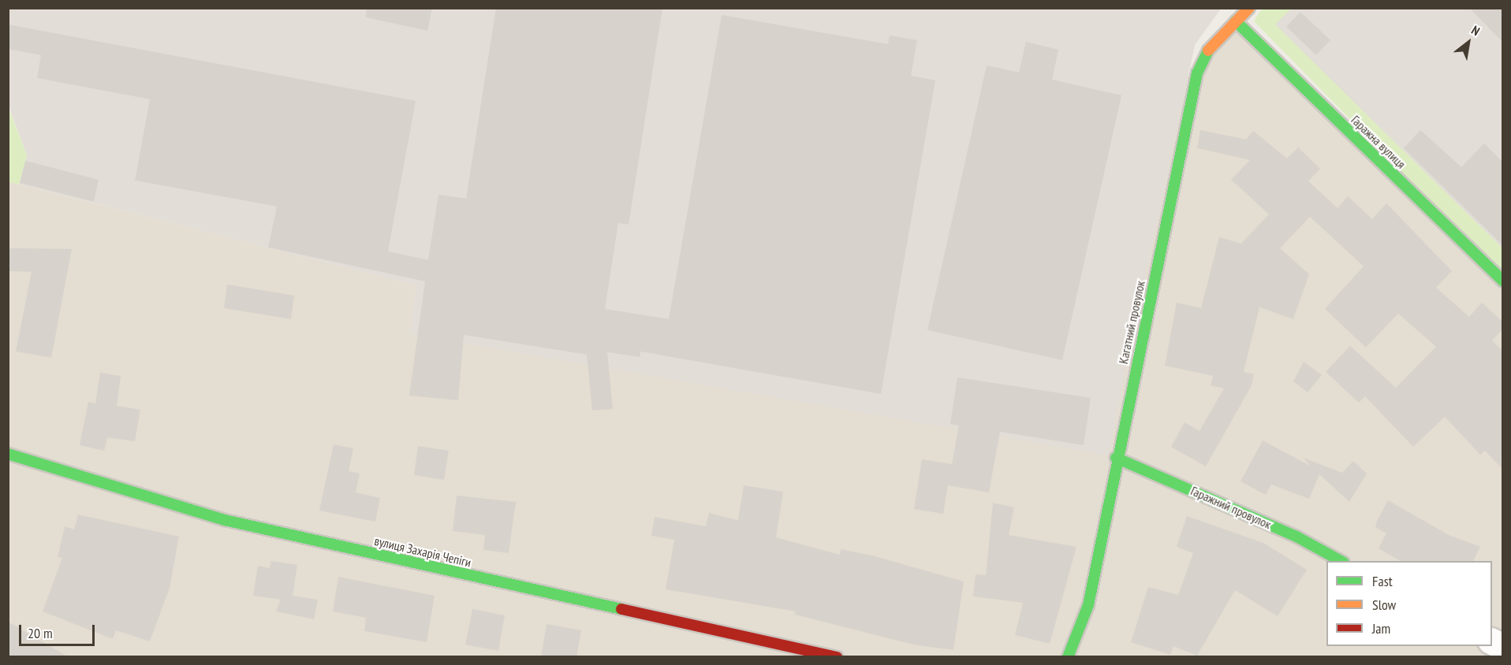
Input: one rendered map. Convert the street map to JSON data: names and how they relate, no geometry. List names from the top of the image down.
{
  "streets": {
    "street": [
      "Гаражна вулиця",
      "Кагатний провулок",
      "Гаражний провулок",
      "вулиця Захарія Чепіги"
    ]
  },
  "crossings": [
    ["Гаражна вулиця", "Кагатний провулок"],
    ["Кагатний провулок", "Гаражний провулок"]
  ],
  "legend": ["Fast", "Slow", "Jam"],
  "scale_bar": "20 m",
  "north": "top right"
}
